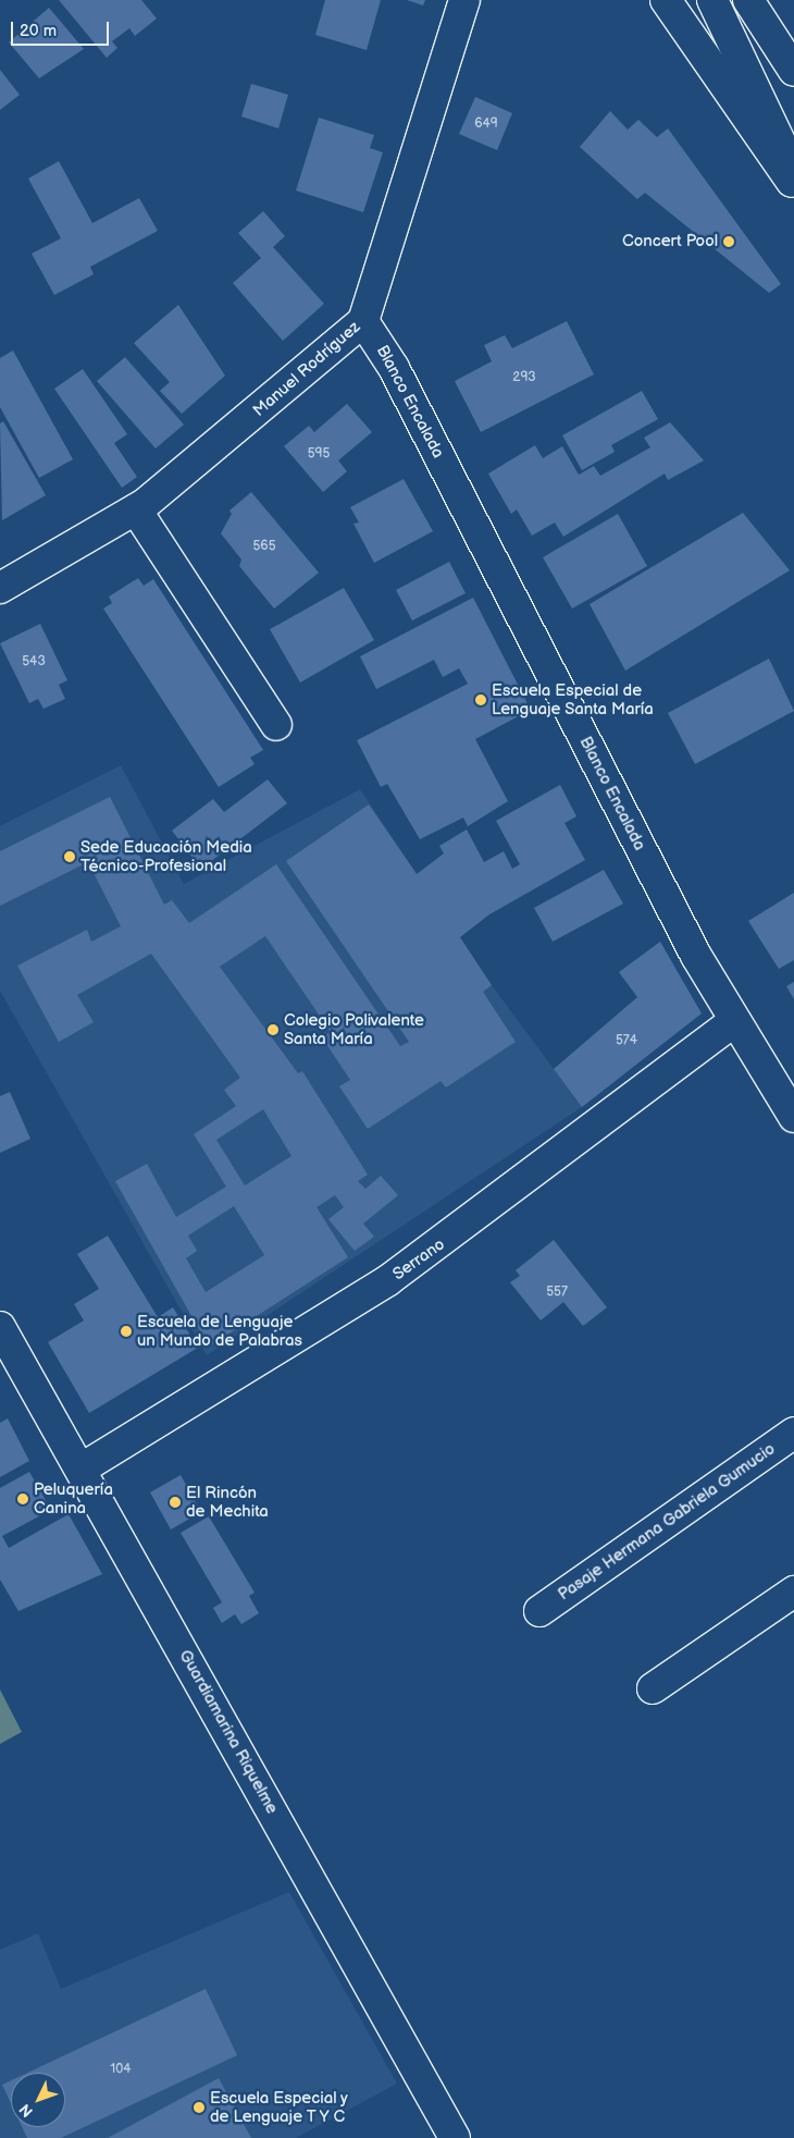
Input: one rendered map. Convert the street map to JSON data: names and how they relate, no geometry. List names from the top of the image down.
{
  "streets": {
    "main road": [
      "Manuel Rodríguez",
      "Blanco Encalada",
      "Serrano",
      "Pasaje Hermana Gabriela Gumucio",
      "Guardiamarina Riquelme"
    ]
  },
  "crossings": [
    ["Manuel Rodríguez", "Blanco Encalada"],
    ["Blanco Encalada", "Serrano"],
    ["Serrano", "Guardiamarina Riquelme"]
  ],
  "places": [
    "Concert Pool",
    "Escuela Especial de Lenguaje Santa María",
    "Sede Educación Media Técnico-Profesional",
    "Colegio Polivalente Santa María",
    "Escuela de Lenguaje un Mundo de Palabras",
    "Peluquería Canina",
    "El Rincón de Mechita",
    "Escuela Especial y de Lenguaje T Y C"
  ],
  "house_numbers": [
    "649",
    "293",
    "595",
    "565",
    "543",
    "574",
    "557",
    "104"
  ],
  "scale_bar": "20 m",
  "north": "bottom left"
}
